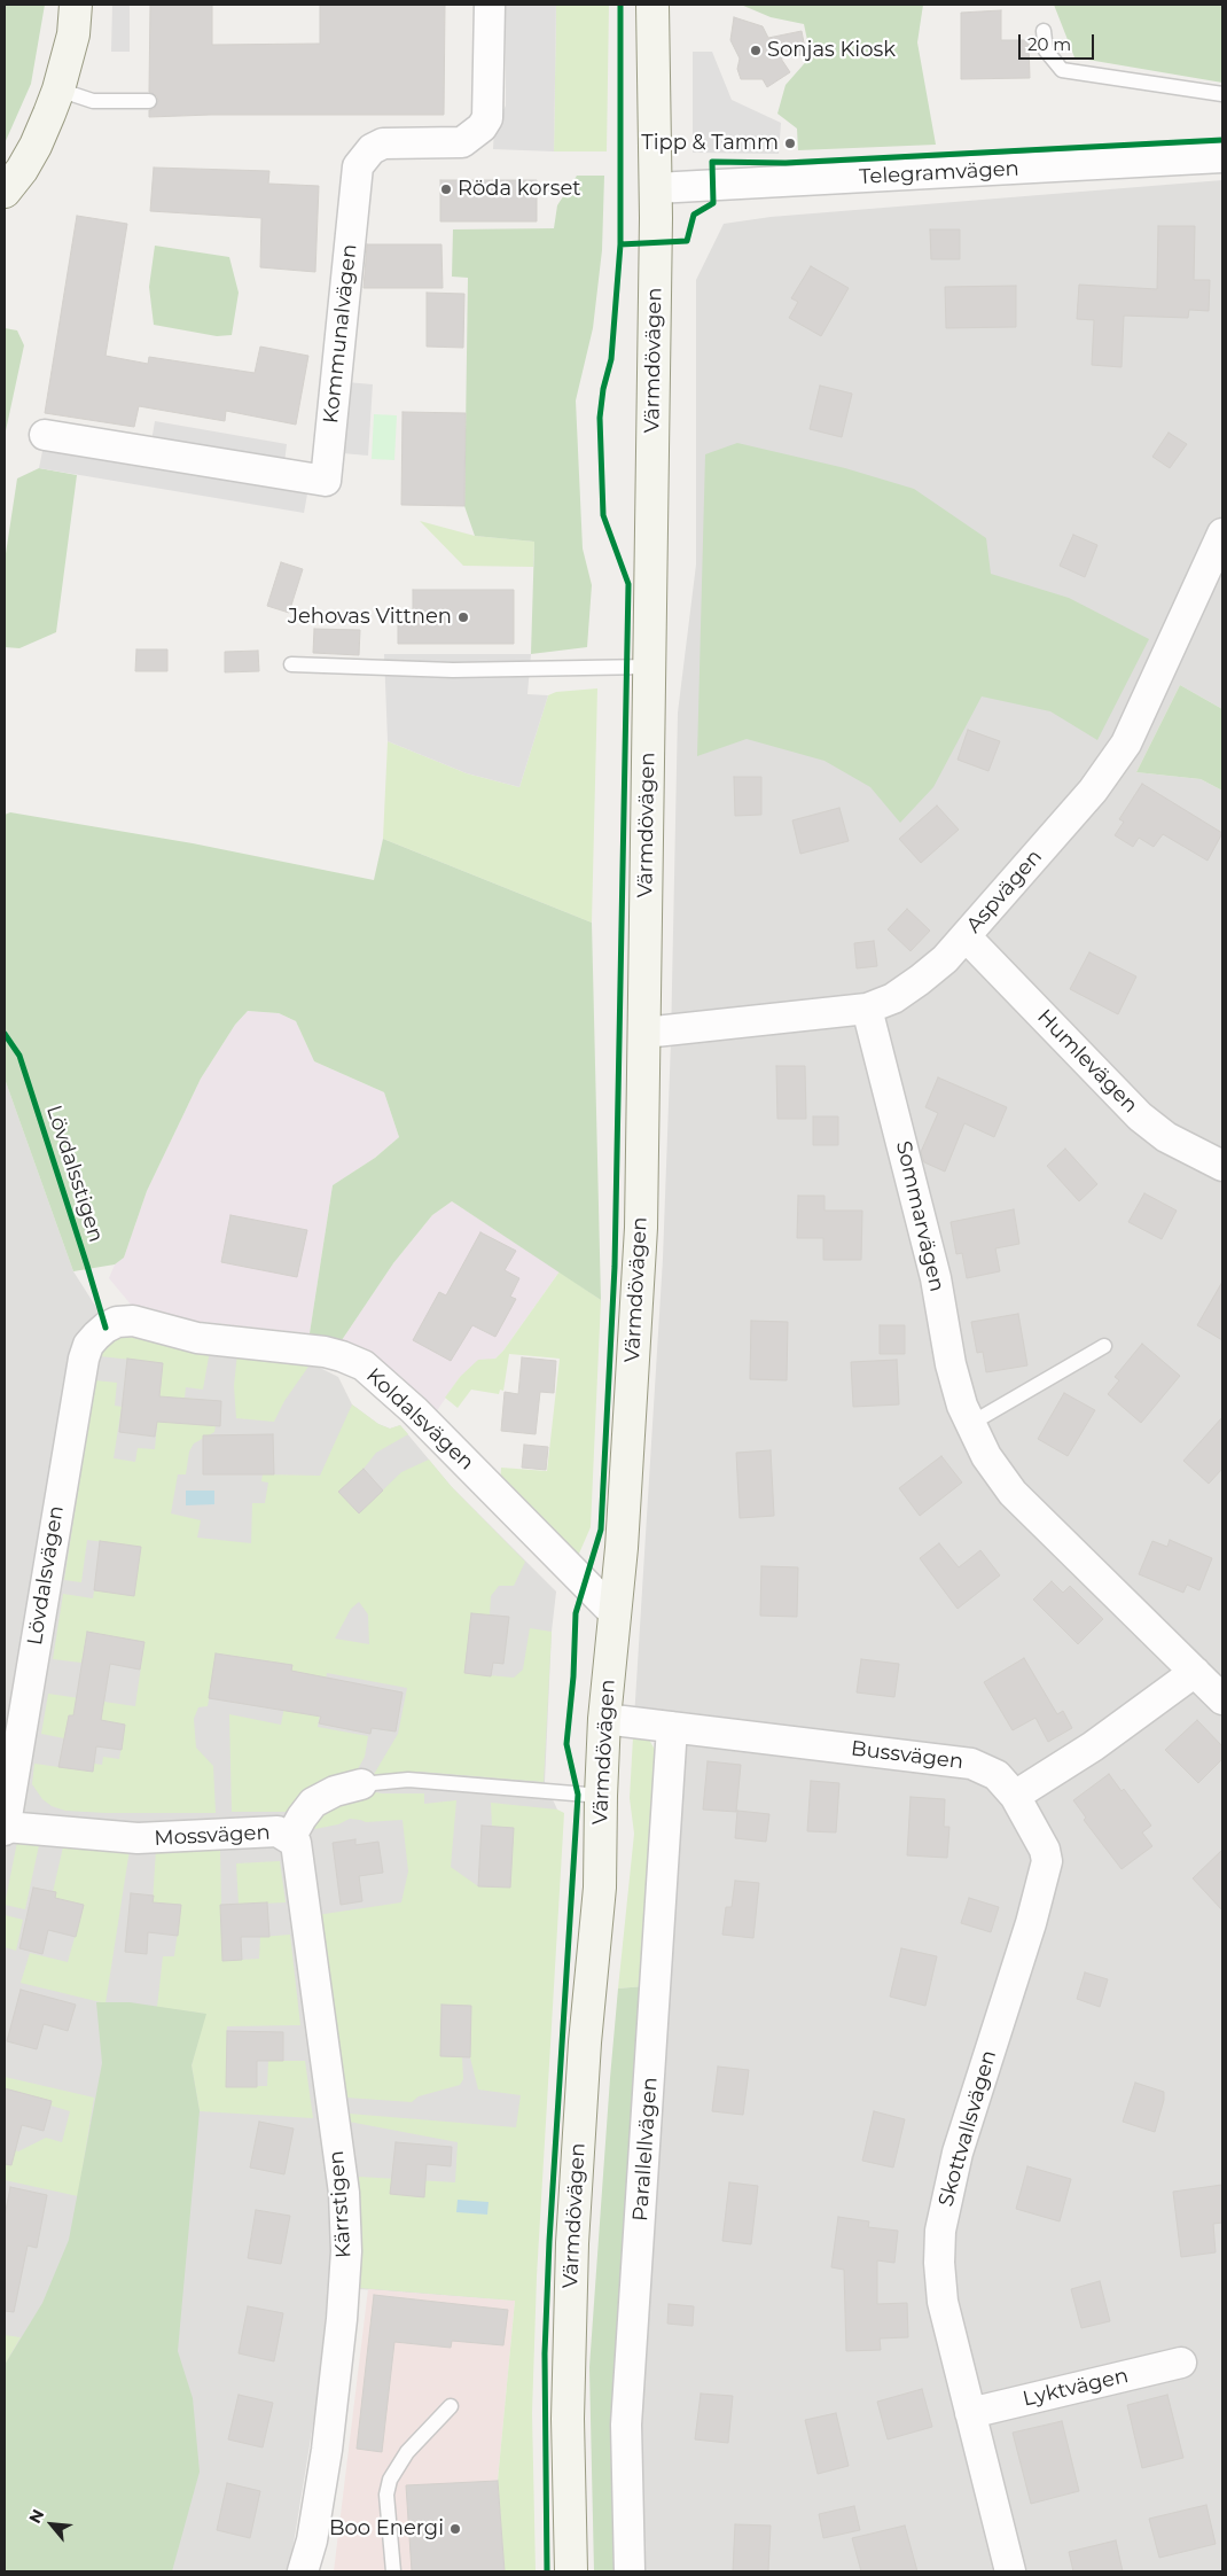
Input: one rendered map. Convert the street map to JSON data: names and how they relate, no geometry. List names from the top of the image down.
{
  "streets": {
    "main road": ["Värmdövägen"],
    "street": [
      "Telegramvägen",
      "Kommunalvägen",
      "Aspvägen",
      "Humlevägen",
      "Sommarvägen",
      "Koldalsvägen",
      "Lövdalsvägen",
      "Bussvägen",
      "Mossvägen",
      "Skottvallsvägen",
      "Parallellvägen",
      "Kärrstigen",
      "Lyktvägen"
    ],
    "cycle path": ["Lövdalsstigen"]
  },
  "crossings": [
    ["Telegramvägen", "Värmdövägen"],
    ["Värmdövägen", "Aspvägen"],
    ["Värmdövägen", "Koldalsvägen"],
    ["Värmdövägen", "Bussvägen"],
    ["Värmdövägen", "Mossvägen"],
    ["Aspvägen", "Humlevägen"],
    ["Aspvägen", "Sommarvägen"],
    ["Koldalsvägen", "Lövdalsvägen"],
    ["Lövdalsvägen", "Mossvägen"],
    ["Bussvägen", "Skottvallsvägen"],
    ["Bussvägen", "Parallellvägen"],
    ["Mossvägen", "Kärrstigen"],
    ["Skottvallsvägen", "Lyktvägen"]
  ],
  "places": [
    "Sonjas Kiosk",
    "Tipp & Tamm",
    "Röda korset",
    "Jehovas Vittnen",
    "Boo Energi"
  ],
  "scale_bar": "20 m",
  "north": "top left"
}
